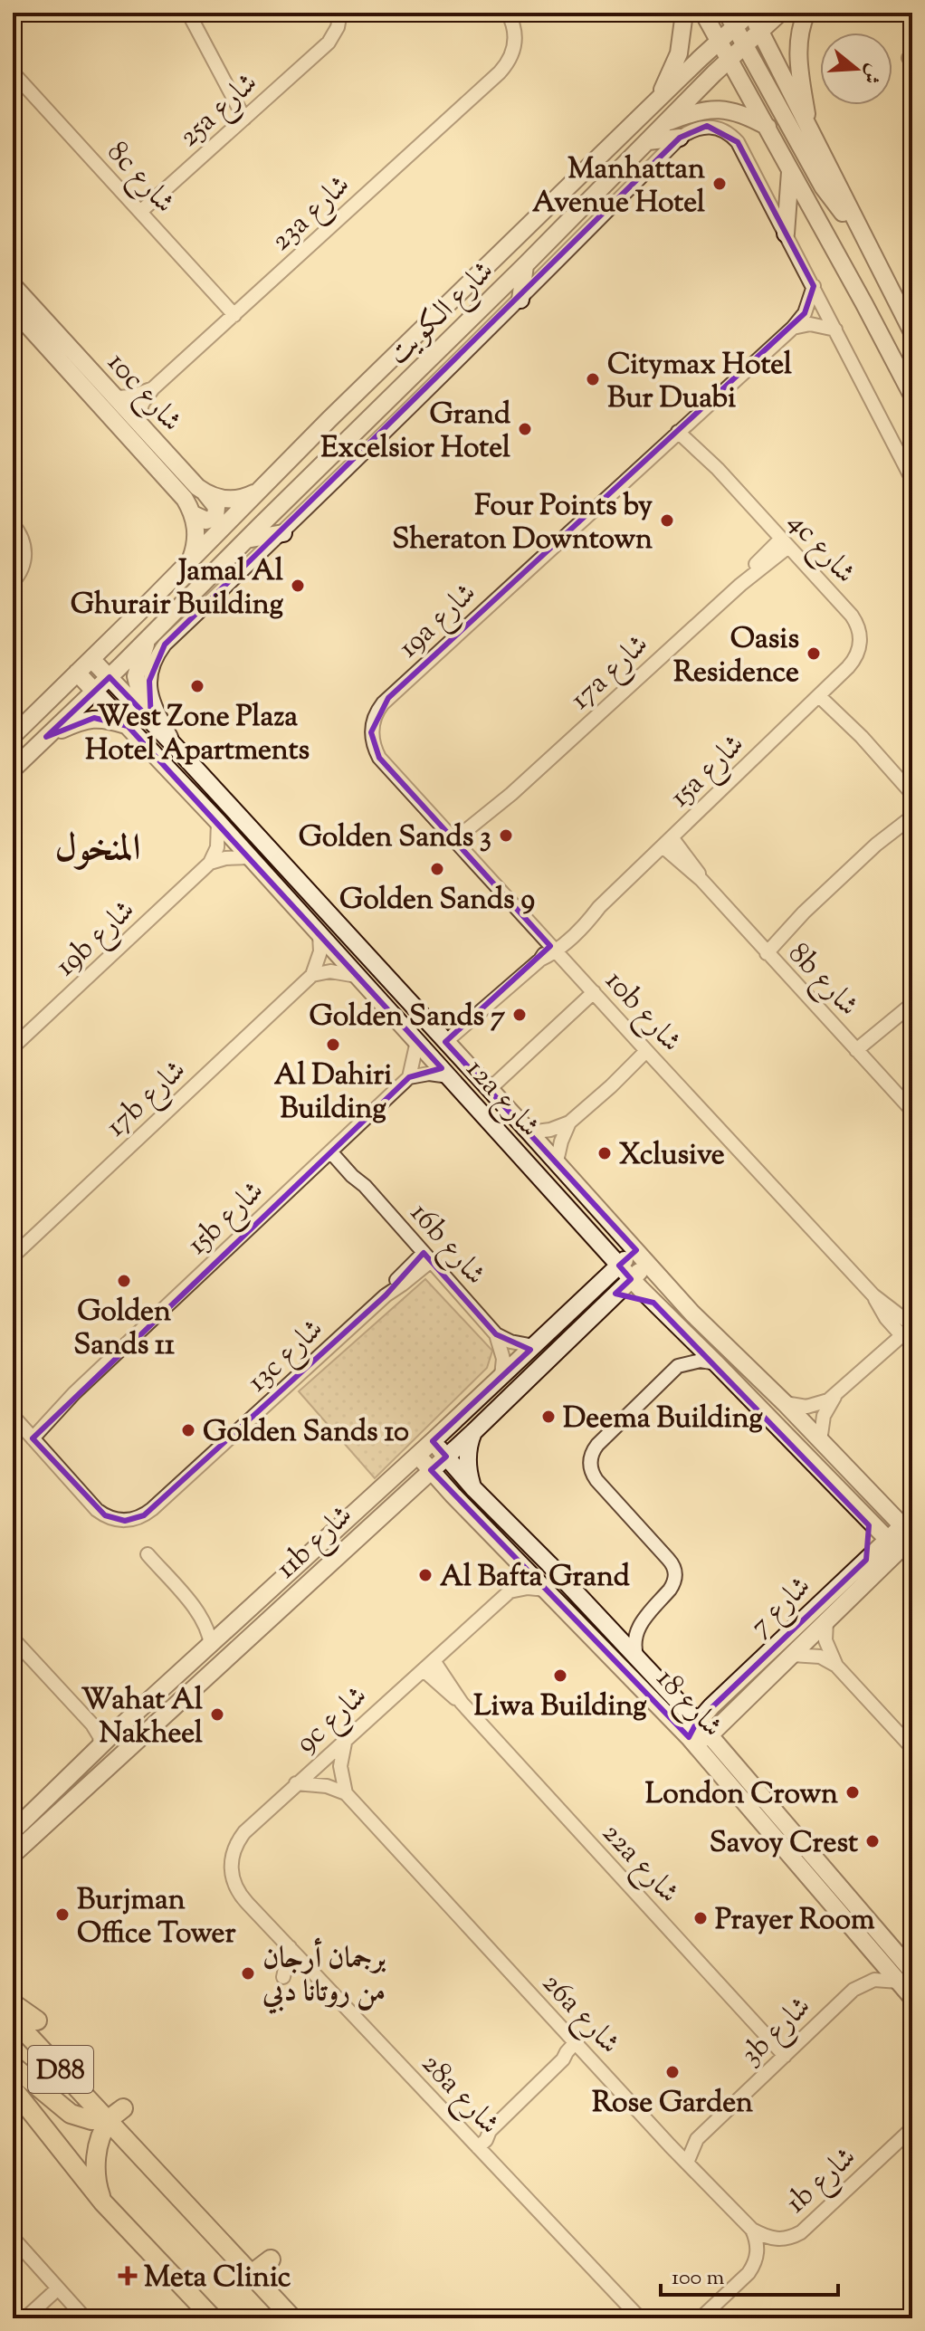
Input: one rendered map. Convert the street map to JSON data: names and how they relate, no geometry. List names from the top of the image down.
{
  "streets": {
    "main road": ["D88"],
    "street": [
      "25a شارع",
      "8c شارع",
      "23a شارع",
      "شارع الكويت",
      "10c شارع",
      "4c شارع",
      "19a شارع",
      "17a شارع",
      "15a شارع",
      "19b شارع",
      "8b شارع",
      "10b شارع",
      "17b شارع",
      "12a شارع",
      "15b شارع",
      "16b شارع",
      "13c شارع",
      "11b شارع",
      "شارع 7",
      "شارع 18",
      "9c شارع",
      "22a شارع",
      "26a شارع",
      "3b شارع",
      "28a شارع",
      "1b شارع"
    ]
  },
  "crossings": [
    ["25a شارع", "8c شارع"],
    ["8c شارع", "23a شارع"],
    ["23a شارع", "10c شارع"],
    ["شارع الكويت", "12a شارع"],
    ["4c شارع", "19a شارع"],
    ["4c شارع", "17a شارع"],
    ["4c شارع", "15a شارع"],
    ["19a شارع", "10b شارع"],
    ["17a شارع", "10b شارع"],
    ["15a شارع", "8b شارع"],
    ["15a شارع", "10b شارع"],
    ["15a شارع", "12a شارع"],
    ["12a شارع", "11b شارع"],
    ["12a شارع", "شارع 7"],
    ["15b شارع", "16b شارع"],
    ["15b شارع", "13c شارع"],
    ["16b شارع", "13c شارع"],
    ["11b شارع", "شارع 18"],
    ["شارع 7", "شارع 18"],
    ["شارع 18", "9c شارع"],
    ["شارع 18", "3b شارع"],
    ["9c شارع", "22a شارع"],
    ["9c شارع", "28a شارع"],
    ["22a شارع", "3b شارع"],
    ["26a شارع", "3b شارع"],
    ["26a شارع", "1b شارع"]
  ],
  "districts": ["المنخول"],
  "places": {
    "other": [
      "Manhattan Avenue Hotel",
      "Citymax Hotel Bur Duabi",
      "Grand Excelsior Hotel",
      "Four Points by Sheraton Downtown",
      "Jamal Al Ghurair Building",
      "Oasis Residence",
      "West Zone Plaza Hotel Apartments",
      "Golden Sands 3",
      "Golden Sands 9",
      "Golden Sands 7",
      "Al Dahiri Building",
      "Xclusive",
      "Golden Sands 11",
      "Deema Building",
      "Golden Sands 10",
      "Al Bafta Grand",
      "Liwa Building",
      "Wahat Al Nakheel",
      "London Crown",
      "Savoy Crest",
      "Burjman Office Tower",
      "Prayer Room",
      "برجمان أرجان من روتانا دبي",
      "Rose Garden"
    ],
    "health": ["Meta Clinic"]
  },
  "scale_bar": "100 m",
  "north": "right"
}
